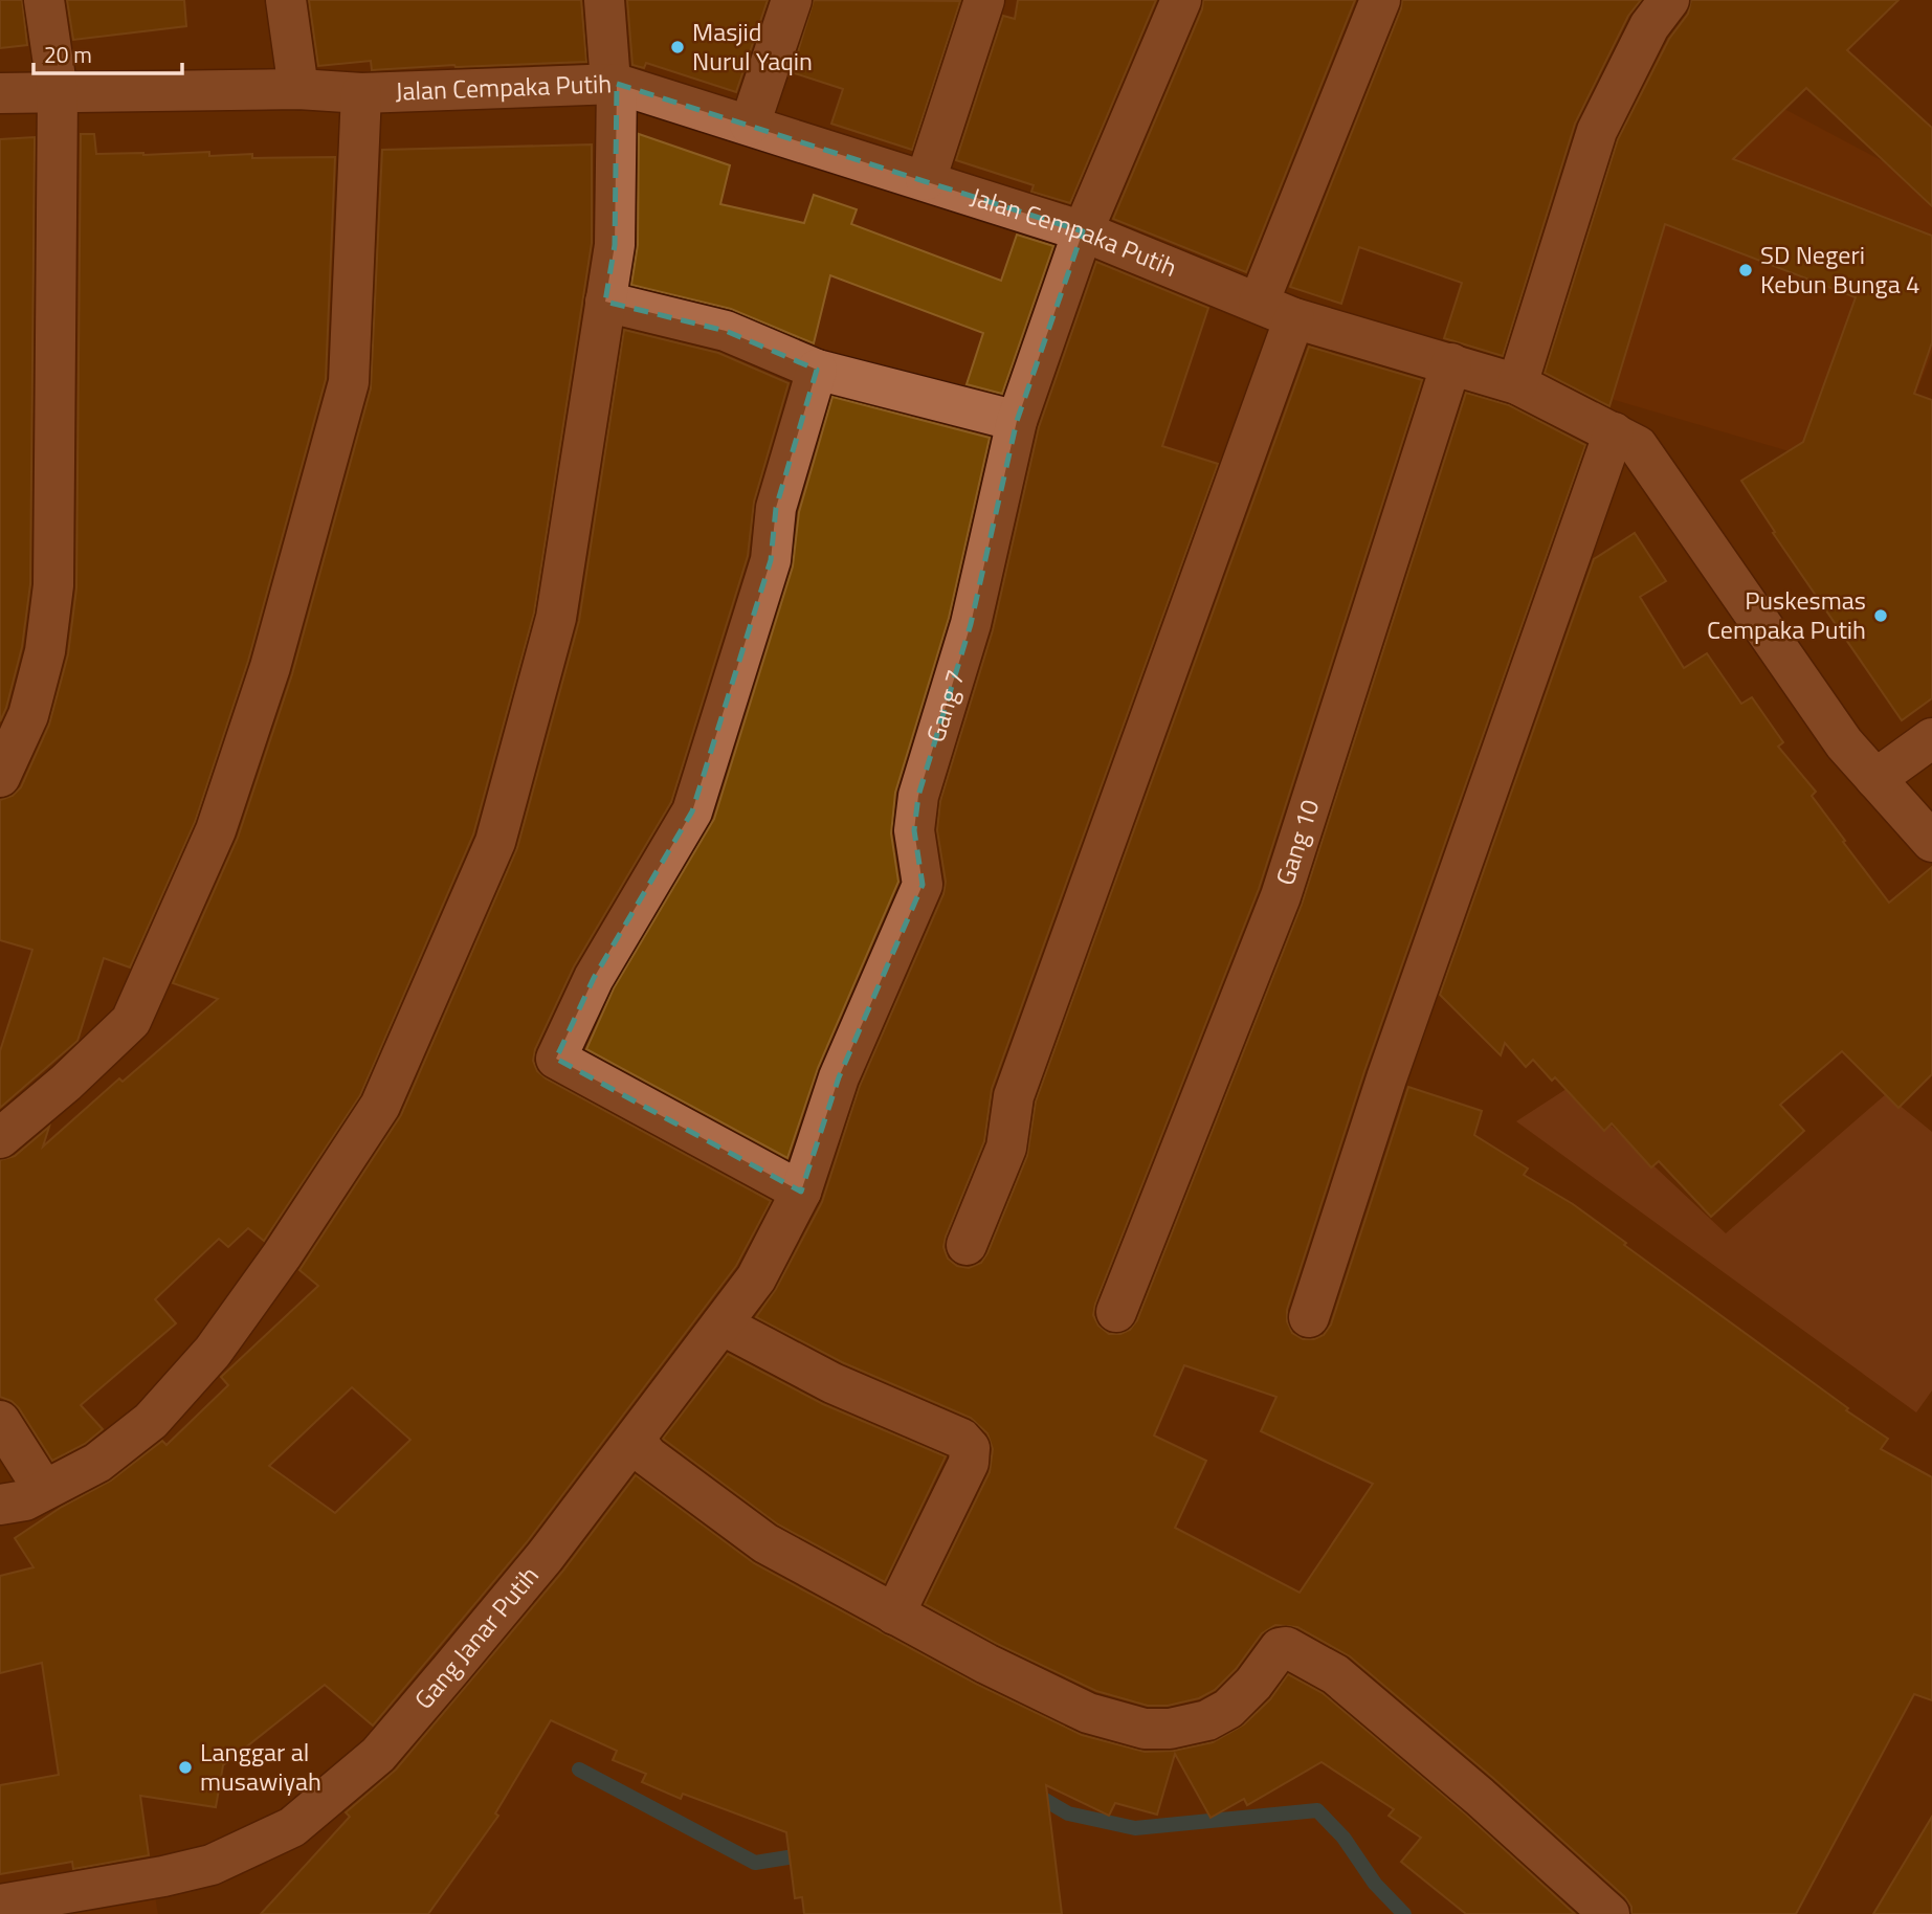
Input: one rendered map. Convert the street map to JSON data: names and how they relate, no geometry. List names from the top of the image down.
{
  "streets": {
    "street": [
      "Jalan Cempaka Putih",
      "Gang 7",
      "Gang 10",
      "Gang Janar Putih"
    ]
  },
  "crossings": [
    ["Jalan Cempaka Putih", "Gang 7"],
    ["Jalan Cempaka Putih", "Gang 10"],
    ["Gang 7", "Gang Janar Putih"]
  ],
  "places": [
    "Masjid Nurul Yaqin",
    "SD Negeri Kebun Bunga 4",
    "Puskesmas Cempaka Putih",
    "Langgar al musawiyah"
  ],
  "scale_bar": "20 m"
}
